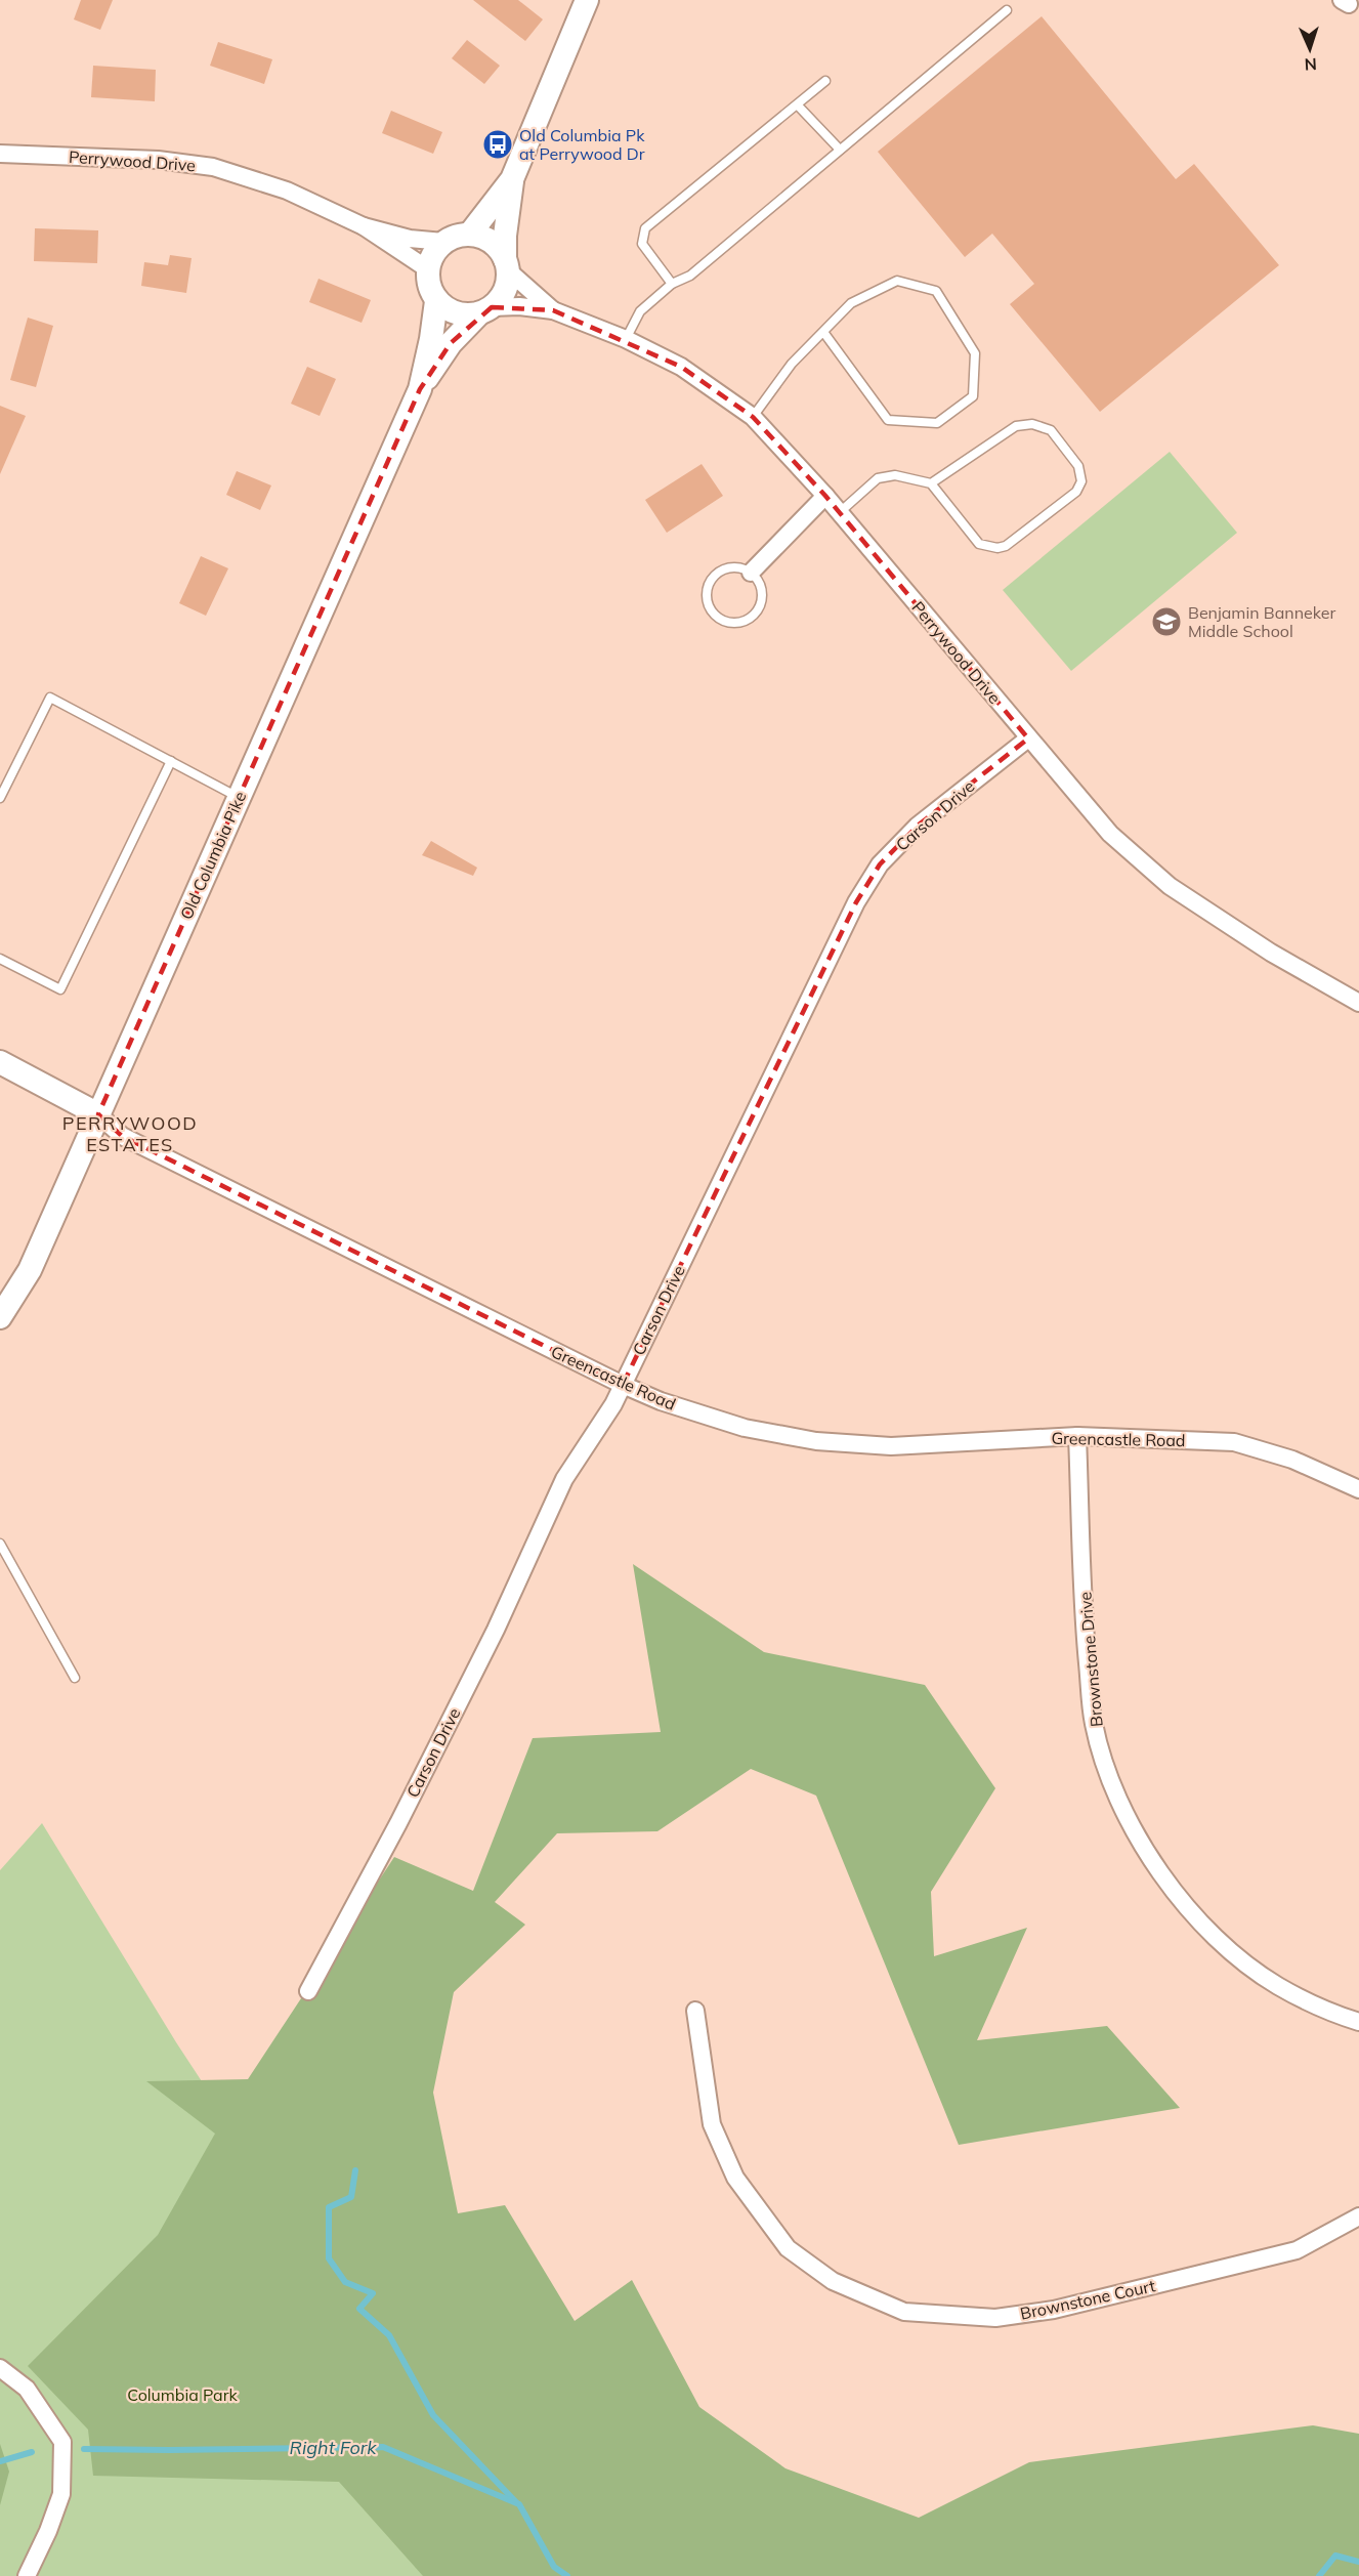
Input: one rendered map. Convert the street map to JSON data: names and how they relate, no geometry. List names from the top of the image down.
{
  "streets": {
    "main road": ["Old Columbia Pike", "Greencastle Road"],
    "street": [
      "Perrywood Drive",
      "Carson Drive",
      "Brownstone Drive",
      "Brownstone Court"
    ]
  },
  "crossings": [
    ["Perrywood Drive", "Carson Drive"],
    ["Perrywood Drive", "Old Columbia Pike"],
    ["Carson Drive", "Greencastle Road"],
    ["Old Columbia Pike", "Greencastle Road"],
    ["Greencastle Road", "Brownstone Drive"]
  ],
  "districts": ["PERRYWOOD ESTATES"],
  "water": ["Right Fork"],
  "parks": ["Columbia Park"],
  "places": {
    "bus stop": ["Old Columbia Pk at Perrywood Dr"],
    "school or university": ["Benjamin Banneker Middle School"]
  },
  "north": "bottom"
}
